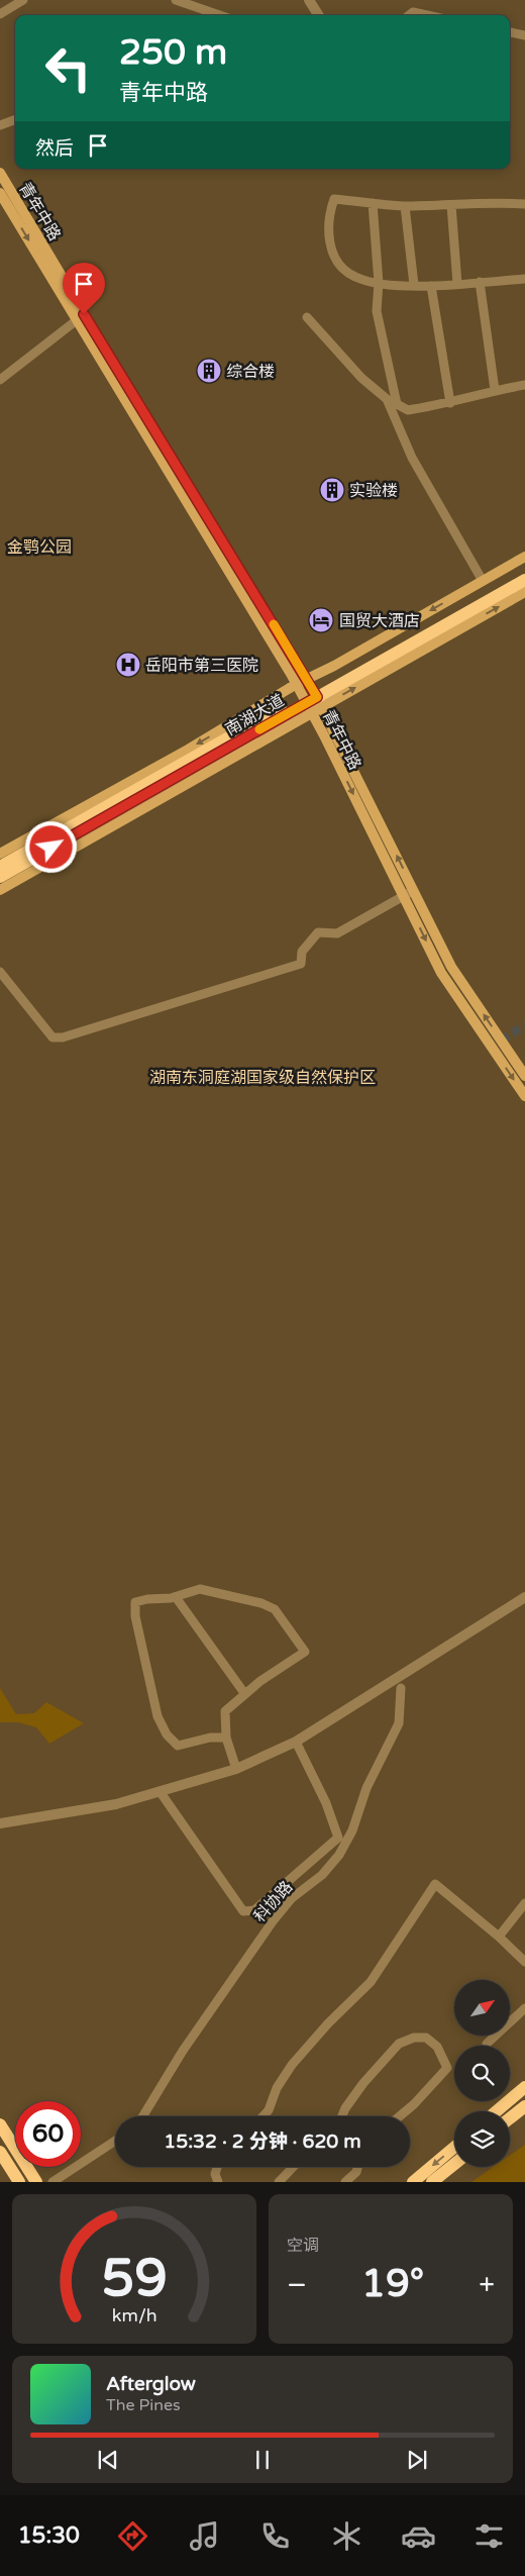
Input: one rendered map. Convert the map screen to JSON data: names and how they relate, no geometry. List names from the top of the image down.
{
  "streets": {
    "main road": ["青年中路", "南湖大道"],
    "street": ["科协路"]
  },
  "crossings": [
    ["青年中路", "南湖大道"]
  ],
  "parks": ["金鹗公园", "湖南东洞庭湖国家级自然保护区"],
  "places": {
    "building": ["综合楼", "实验楼"],
    "hotel": ["国贸大酒店"],
    "hospital": ["岳阳市第三医院"]
  },
  "north": "top right",
  "page": {
    "turn": ["250 m", "青年中路"],
    "then": "然后",
    "limit": "60",
    "trip": "15:32 · 2 分钟 · 620 m",
    "tile": "空调",
    "heat": ["−", "19°", "+"],
    "song": ["Afterglow", "The Pines"],
    "tabs": "15:30",
    "gauge": ["59", "km/h"]
  }
}
